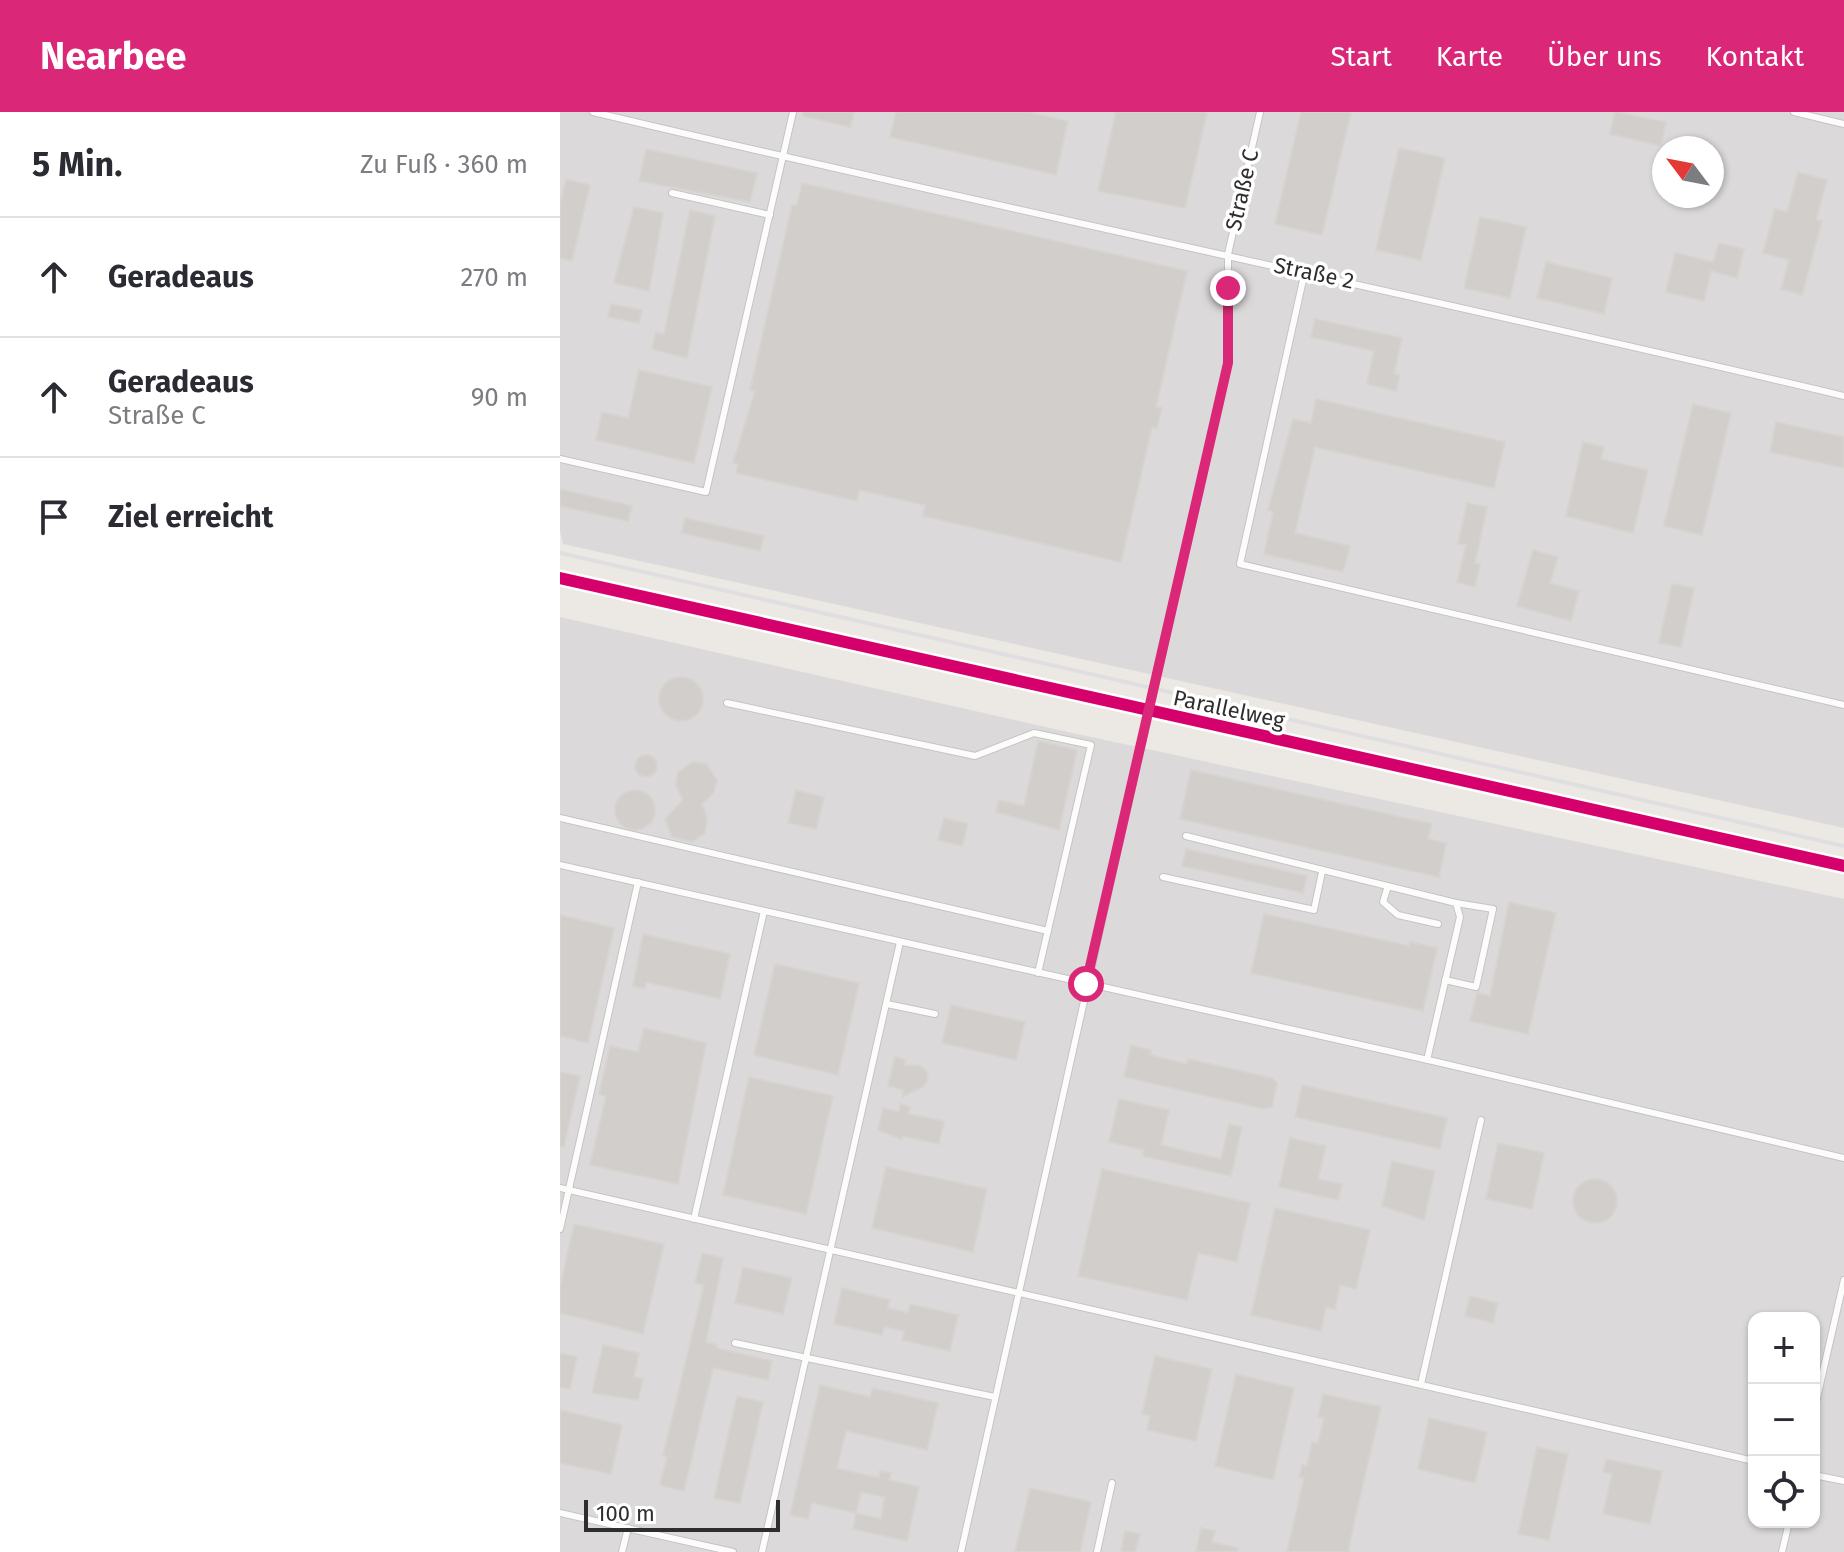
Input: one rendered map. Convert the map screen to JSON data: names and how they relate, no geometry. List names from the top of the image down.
{
  "streets": {
    "street": ["Parallelweg"],
    "lane": ["Straße C", "Straße 2"]
  },
  "crossings": [
    ["Straße C", "Straße 2"]
  ],
  "scale_bar": "100 m",
  "north": "top left",
  "page": {
    "header": "Nearbee",
    "nav": [
      "Start",
      "Karte",
      "Über uns",
      "Kontakt"
    ],
    "heading": ["5 Min.", "Zu Fuß · 360 m"],
    "list": [
      ["Geradeaus", "270 m"],
      ["Geradeaus", "Straße C", "90 m"],
      "Ziel erreicht"
    ],
    "map_buttons": ["+", "−"],
    "scale": "100 m"
  }
}
